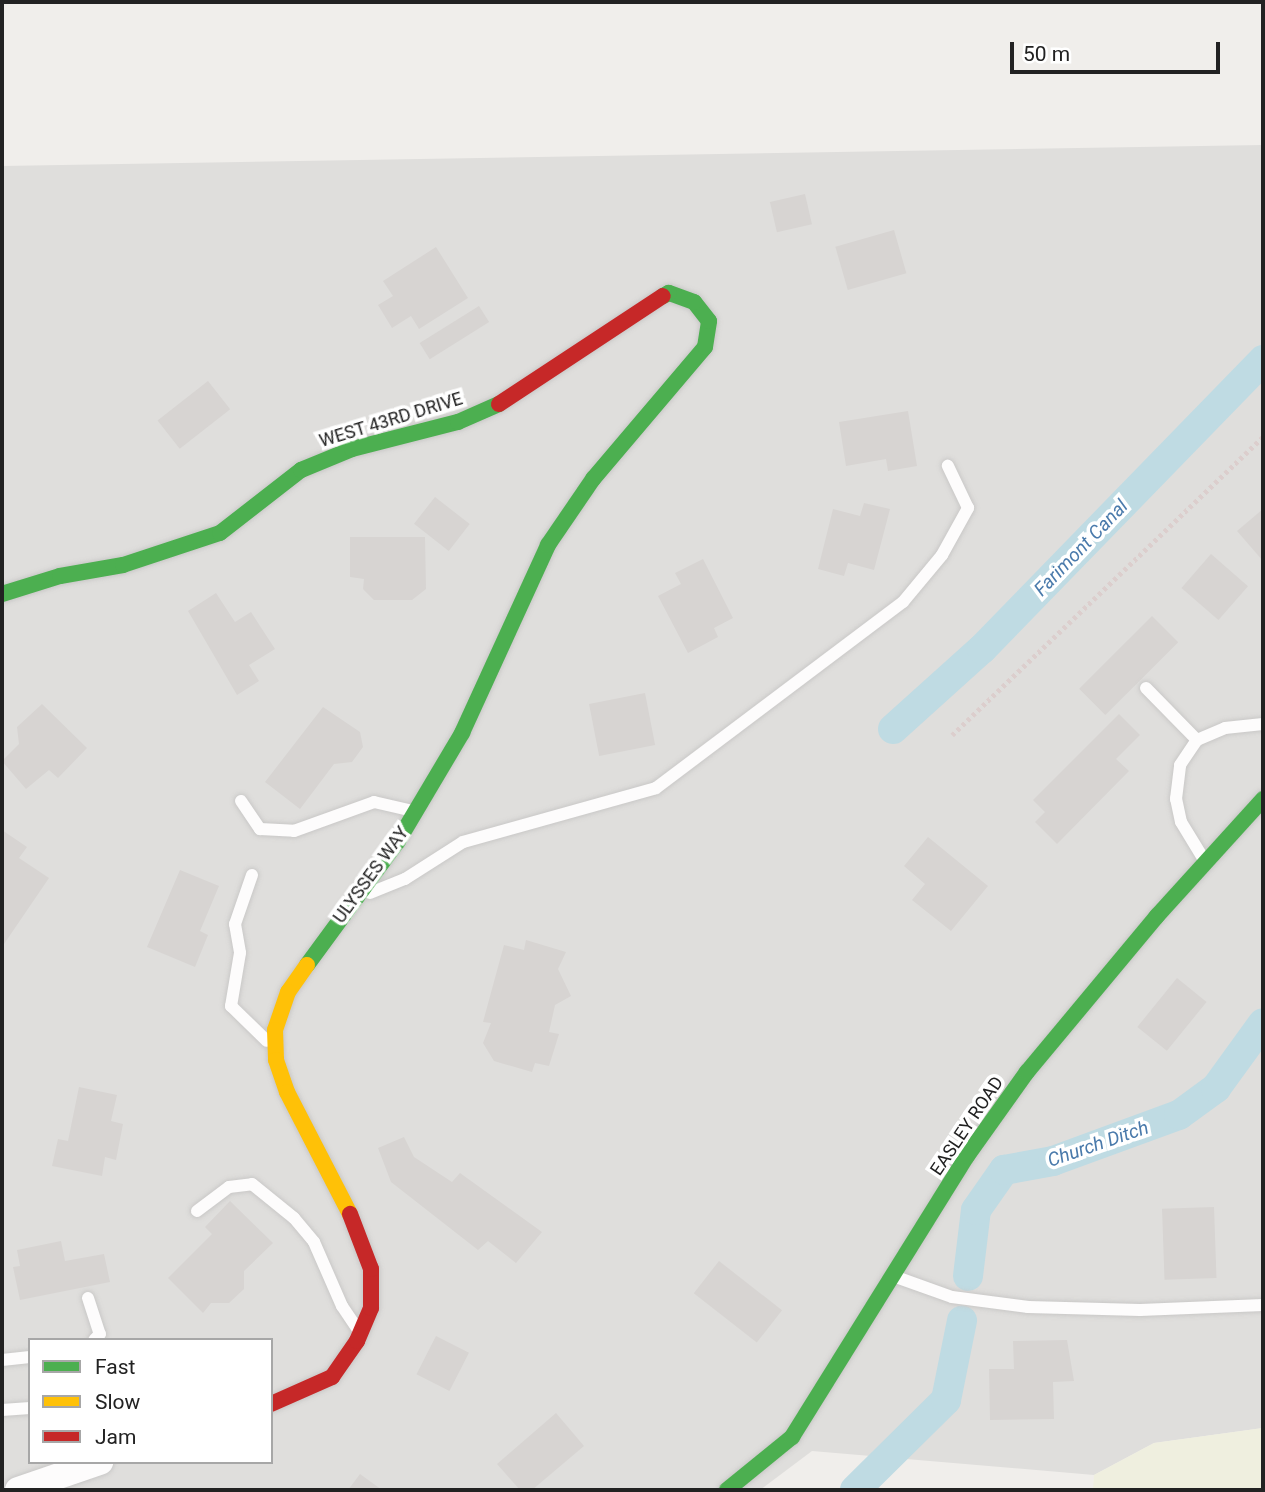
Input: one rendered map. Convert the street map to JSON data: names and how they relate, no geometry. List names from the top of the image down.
{
  "streets": {
    "street": ["WEST 43RD DRIVE", "ULYSSES WAY", "EASLEY ROAD"]
  },
  "crossings": [
    ["WEST 43RD DRIVE", "ULYSSES WAY"]
  ],
  "water": ["Farimont Canal", "Church Ditch"],
  "legend": ["Fast", "Slow", "Jam"],
  "scale_bar": "50 m"
}
